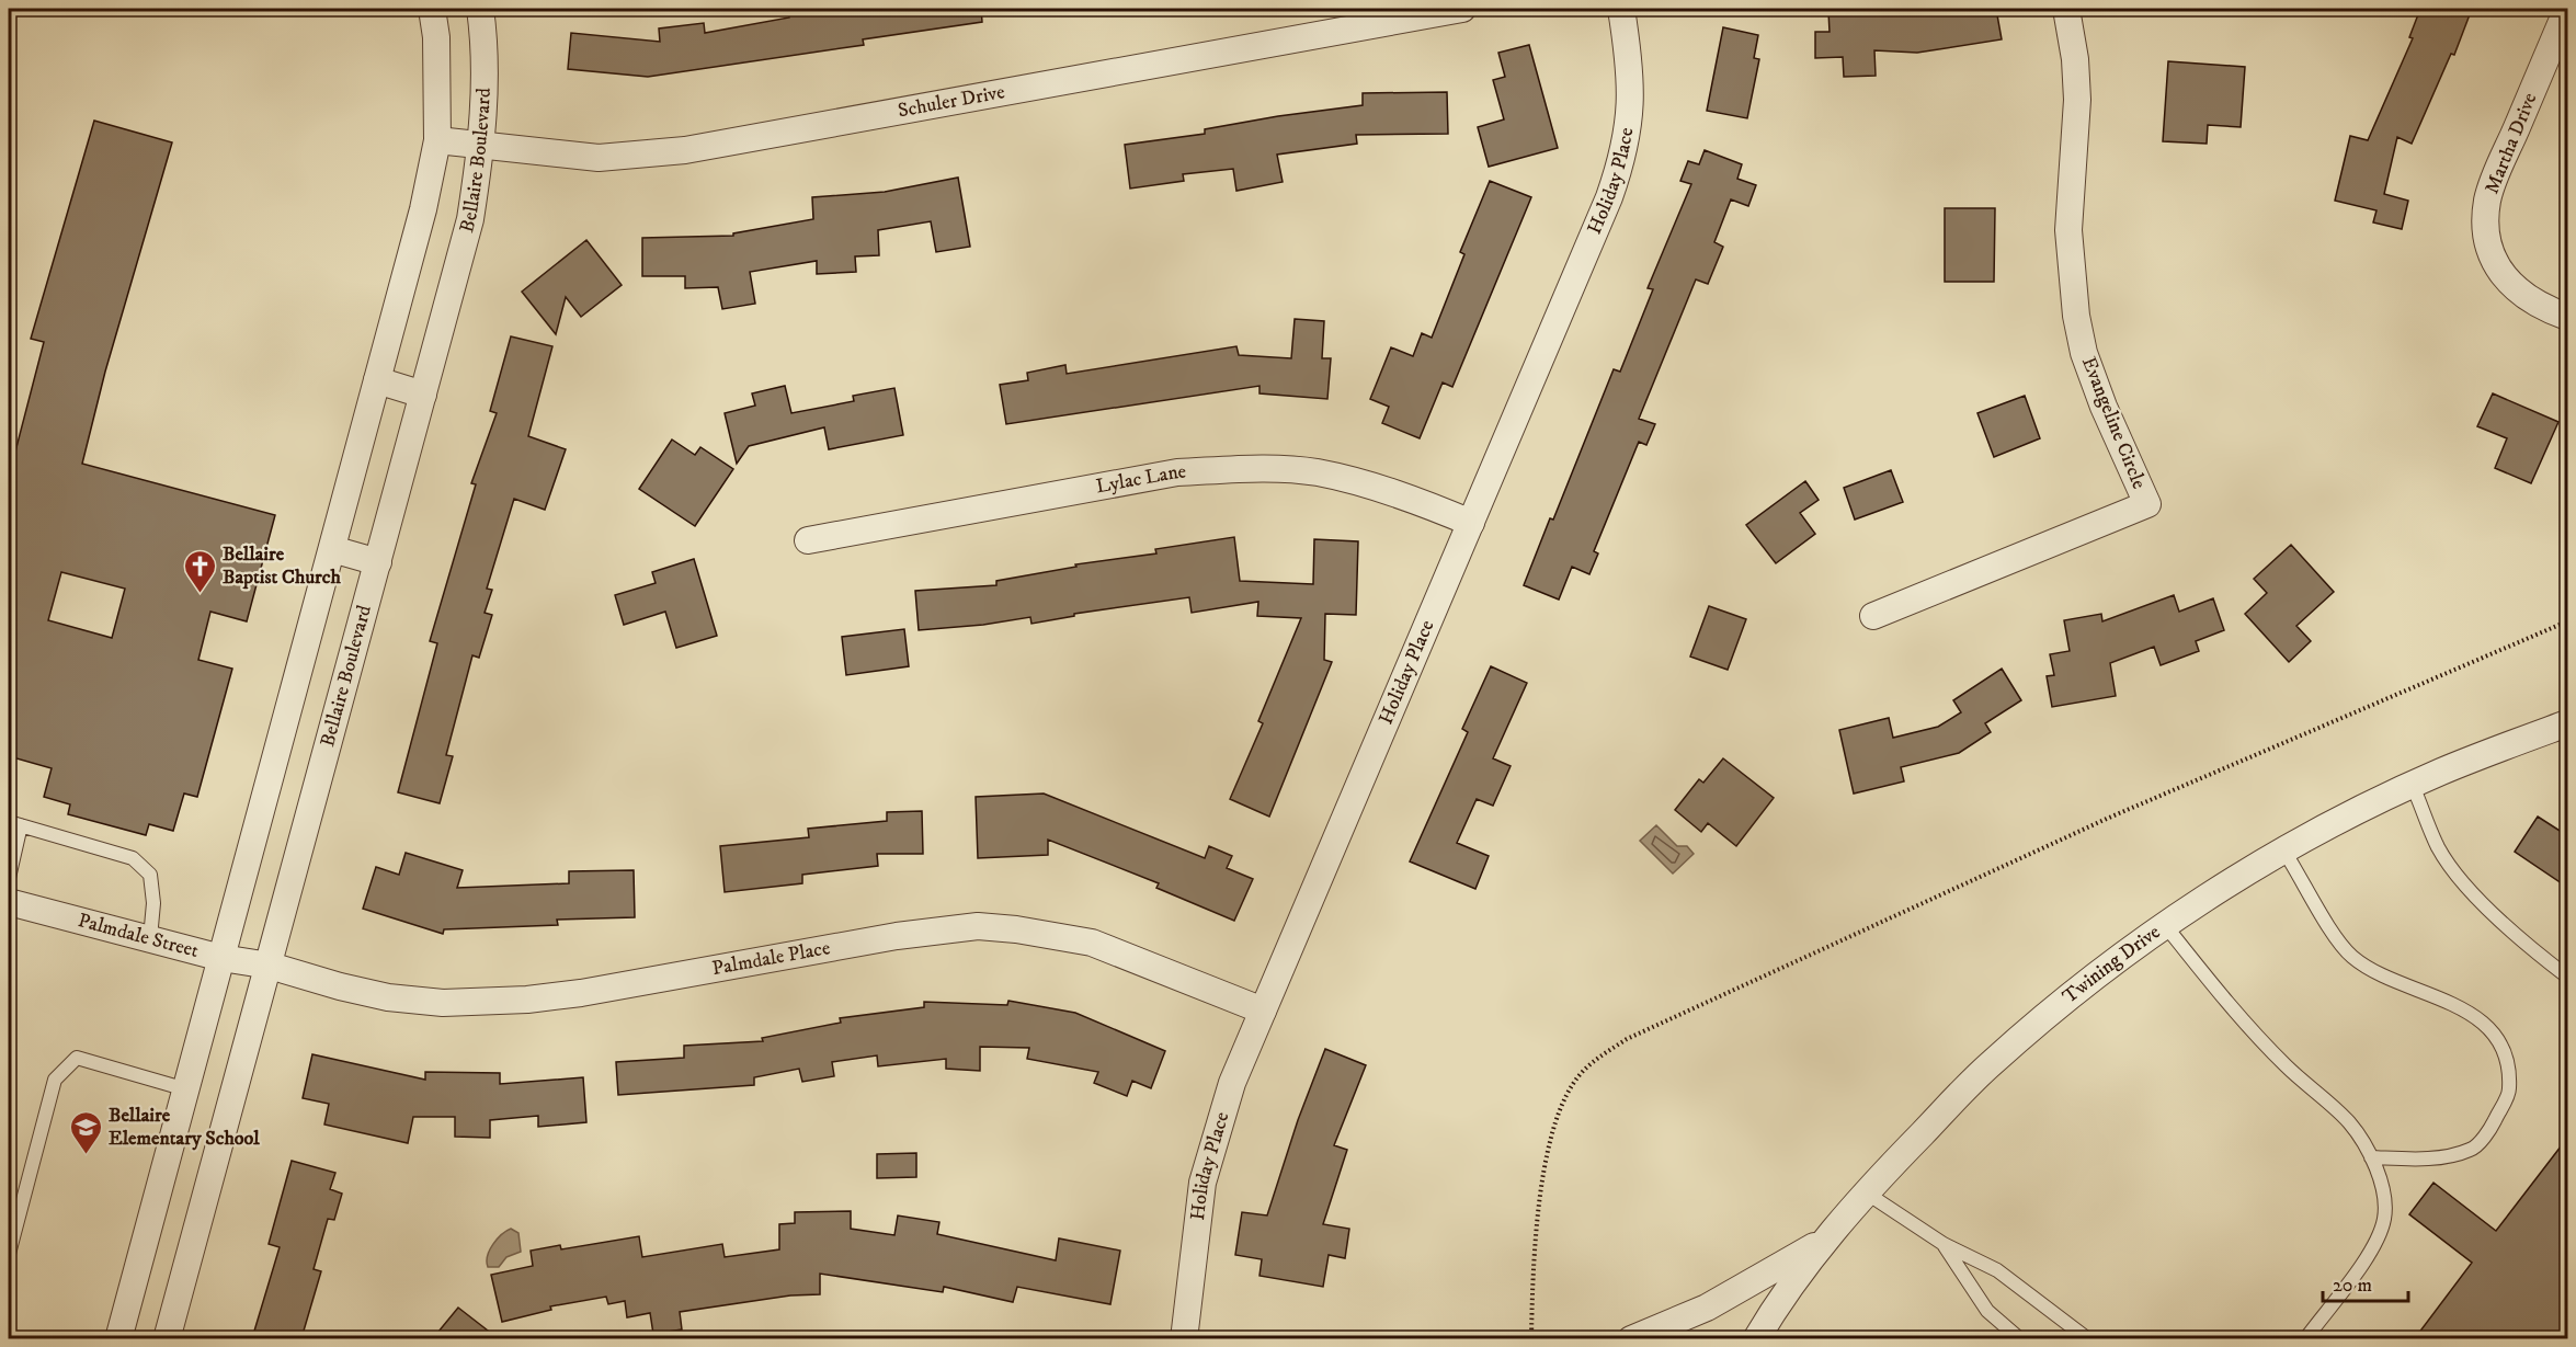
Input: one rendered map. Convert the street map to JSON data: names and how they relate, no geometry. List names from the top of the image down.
{
  "streets": {
    "street": [
      "Schuler Drive",
      "Martha Drive",
      "Bellaire Boulevard",
      "Holiday Place",
      "Evangeline Circle",
      "Lylac Lane",
      "Palmdale Street",
      "Palmdale Place",
      "Twining Drive"
    ]
  },
  "crossings": [
    ["Schuler Drive", "Bellaire Boulevard"],
    ["Bellaire Boulevard", "Palmdale Street"],
    ["Bellaire Boulevard", "Palmdale Place"],
    ["Holiday Place", "Lylac Lane"],
    ["Holiday Place", "Palmdale Place"],
    ["Palmdale Street", "Palmdale Place"]
  ],
  "places": {
    "church": ["Bellaire Baptist Church"],
    "school or university": ["Bellaire Elementary School"]
  },
  "scale_bar": "20 m"
}
